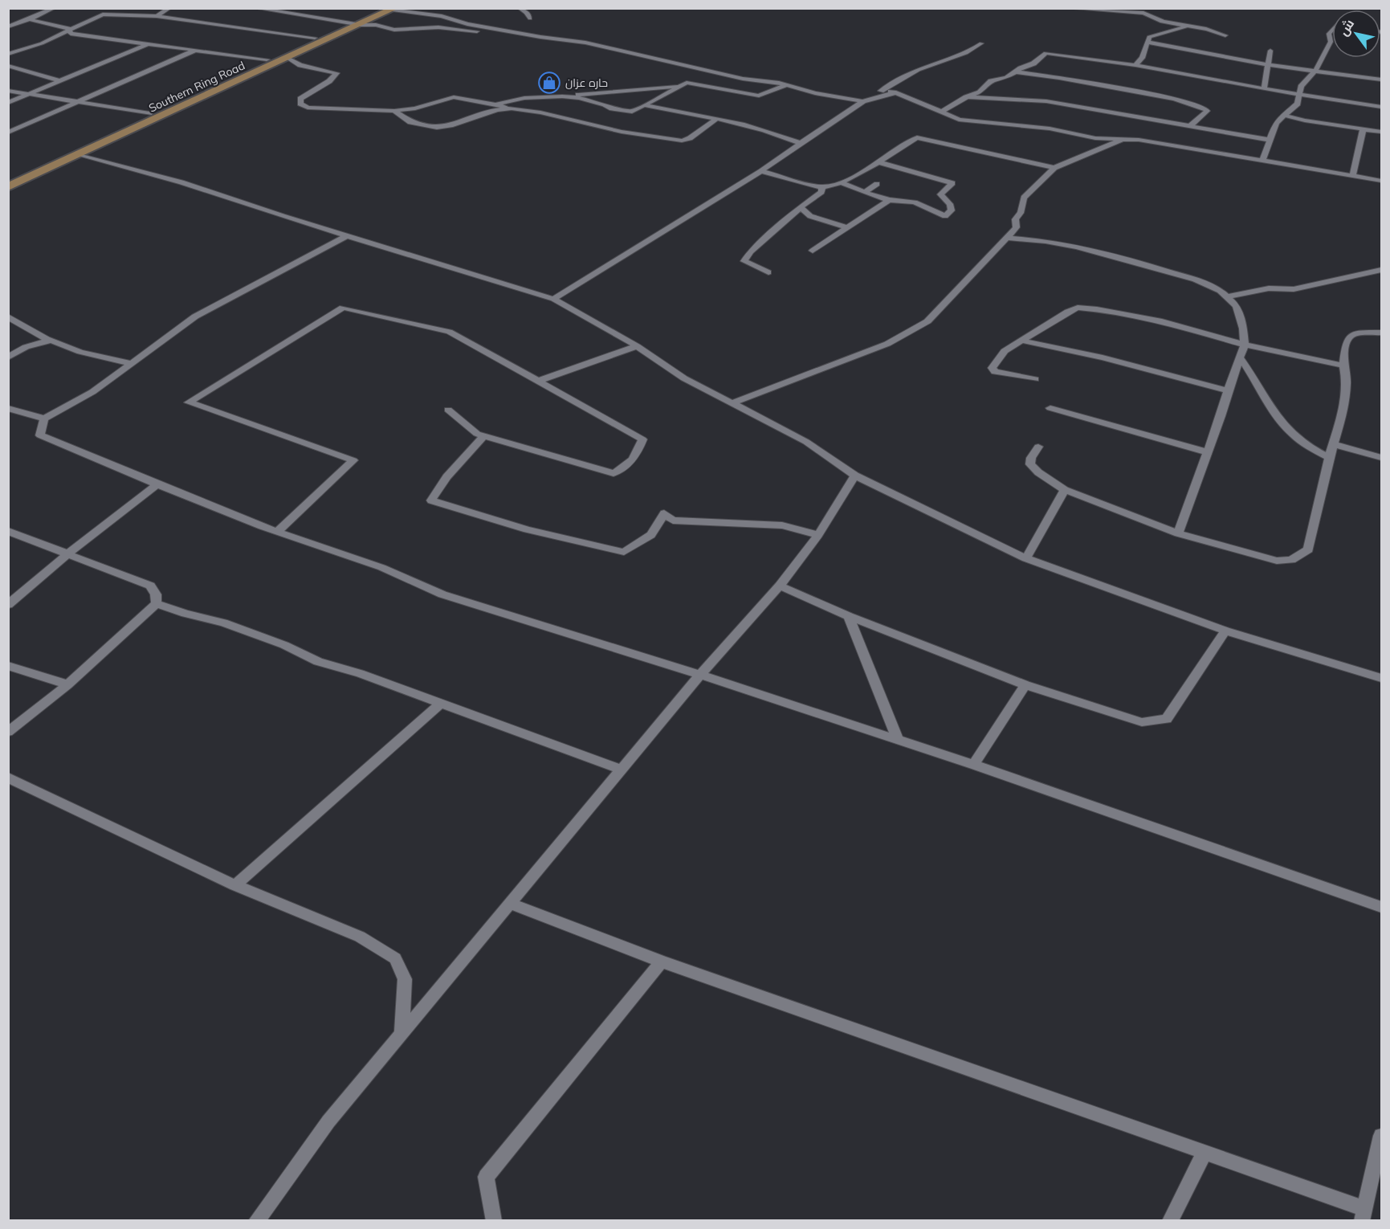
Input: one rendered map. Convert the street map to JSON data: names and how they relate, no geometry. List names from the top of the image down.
{
  "streets": {
    "main road": ["Southern Ring Road"]
  },
  "places": {
    "shop": ["حاره عزان"]
  },
  "north": "top left"
}
